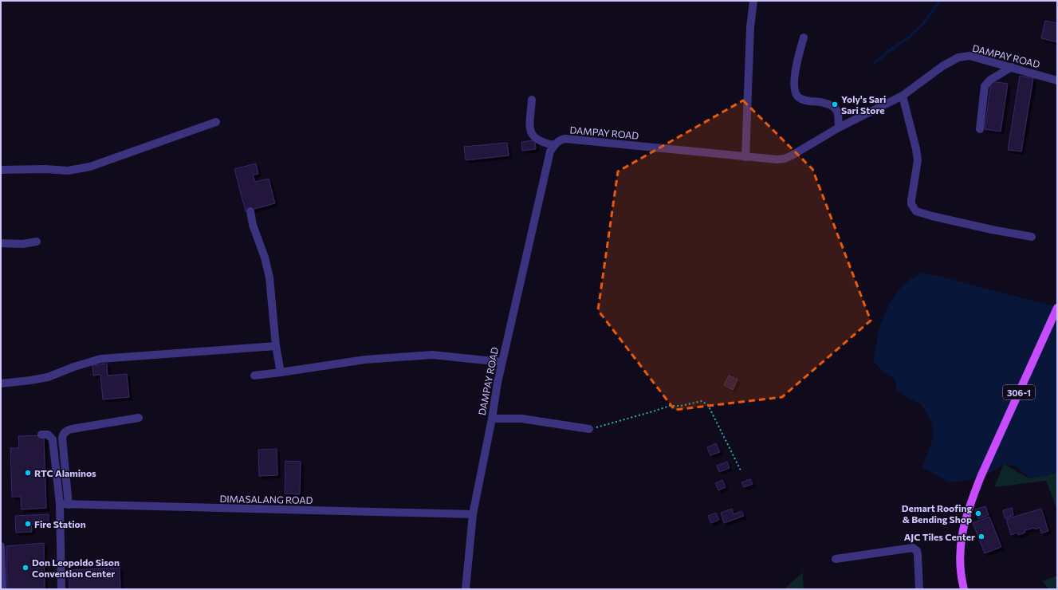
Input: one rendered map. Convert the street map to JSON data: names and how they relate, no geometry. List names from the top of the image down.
{
  "streets": {
    "main road": ["306-1"],
    "street": ["DAMPAY ROAD", "DIMASALANG ROAD"]
  },
  "crossings": [
    ["DAMPAY ROAD", "DIMASALANG ROAD"]
  ],
  "places": [
    "Yoly's Sari Sari Store",
    "RTC Alaminos",
    "Demart Roofing & Bending Shop",
    "Fire Station",
    "AJC Tiles Center",
    "Don Leopoldo Sison Convention Center"
  ]
}
